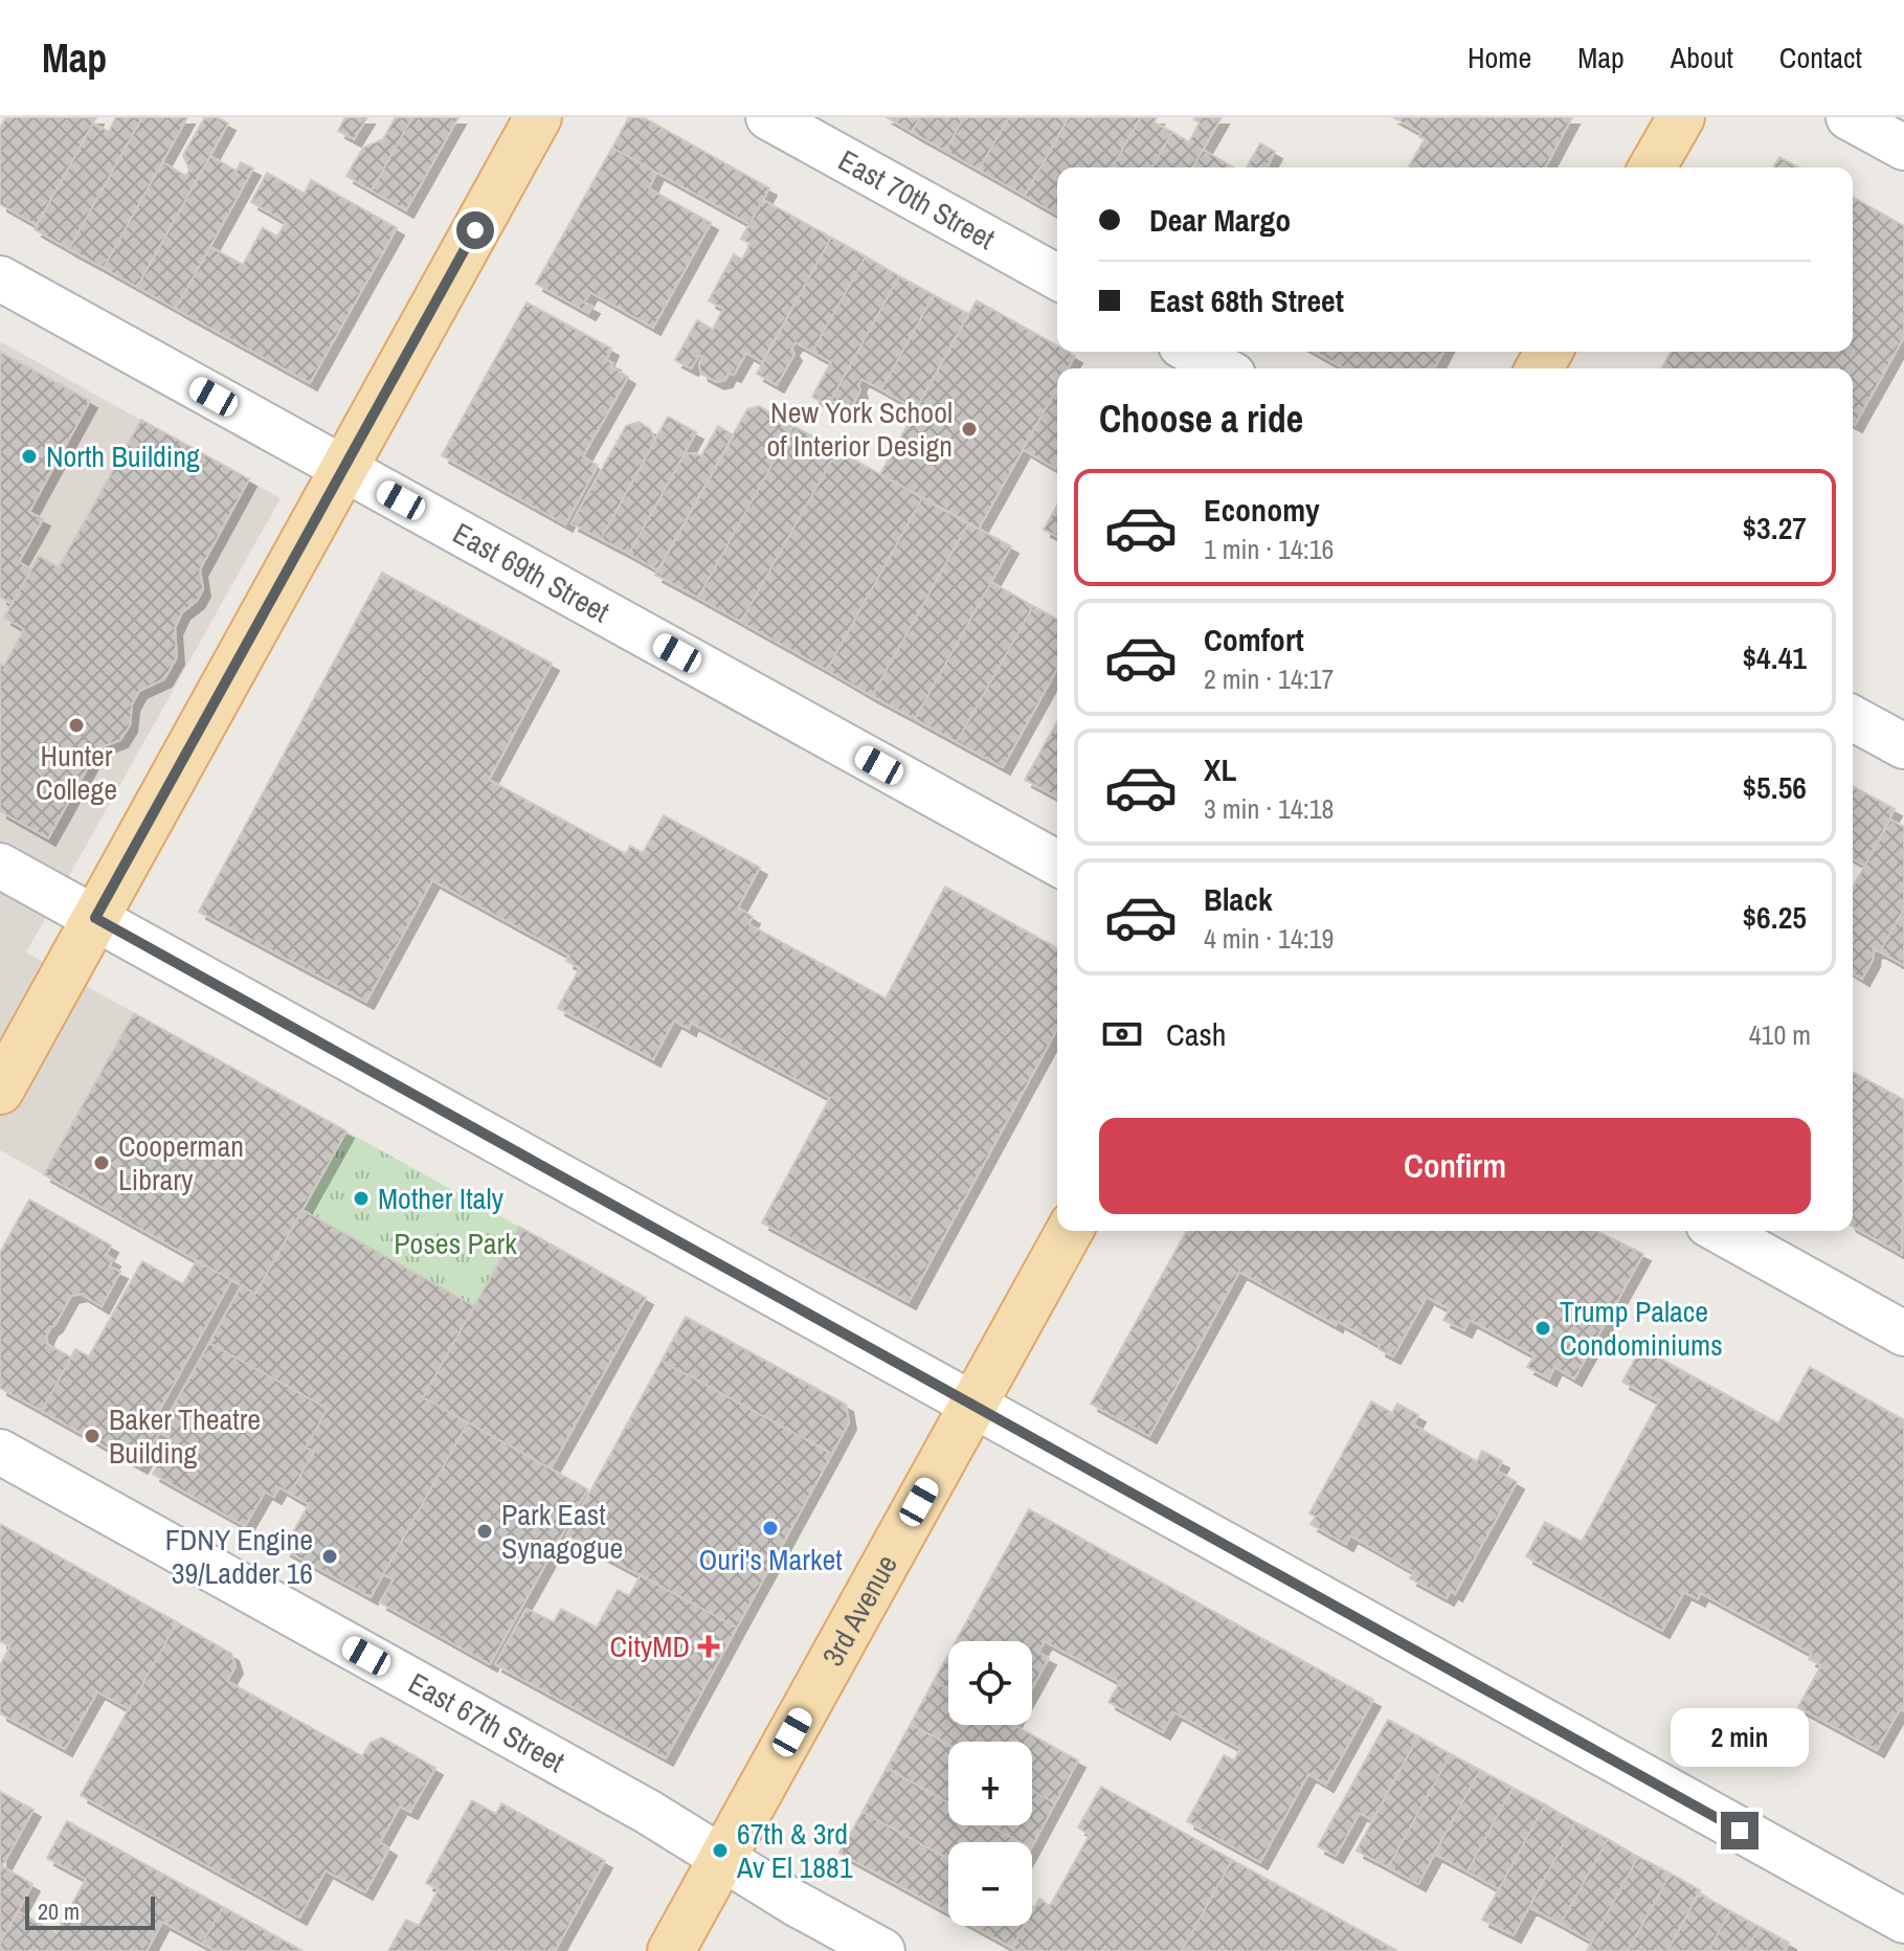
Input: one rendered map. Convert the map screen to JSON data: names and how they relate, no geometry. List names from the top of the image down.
{
  "streets": {
    "main road": ["3rd Avenue"],
    "street": ["East 70th Street", "East 69th Street", "East 67th Street"]
  },
  "crossings": [
    ["3rd Avenue", "East 67th Street"]
  ],
  "parks": ["Poses Park"],
  "places": {
    "other": [
      "New York School of Interior Design",
      "North Building",
      "Hunter College",
      "Cooperman Library",
      "Mother Italy",
      "Trump Palace Condominiums",
      "Baker Theatre Building",
      "Ouri's Market",
      "Park East Synagogue",
      "FDNY Engine 39/Ladder 16",
      "67th & 3rd Av El 1881"
    ],
    "health": ["CityMD"]
  },
  "scale_bar": "20 m",
  "page": {
    "header": "Map",
    "nav": [
      "Home",
      "Map",
      "About",
      "Contact"
    ],
    "banner": ["Dear Margo", "East 68th Street"],
    "heading": "Choose a ride",
    "list": [
      {
        "name": "Economy",
        "note": "1 min · 14:16",
        "value": "$3.27"
      },
      {
        "name": "Comfort",
        "note": "2 min · 14:17",
        "value": "$4.41"
      },
      {
        "name": "XL",
        "note": "3 min · 14:18",
        "value": "$5.56"
      },
      {
        "name": "Black",
        "note": "4 min · 14:19",
        "value": "$6.25"
      }
    ],
    "pay": ["Cash", "410 m"],
    "buttons": "Confirm",
    "map_buttons": ["+", "−"],
    "bubble": "2 min",
    "scale": "20 m"
  }
}
